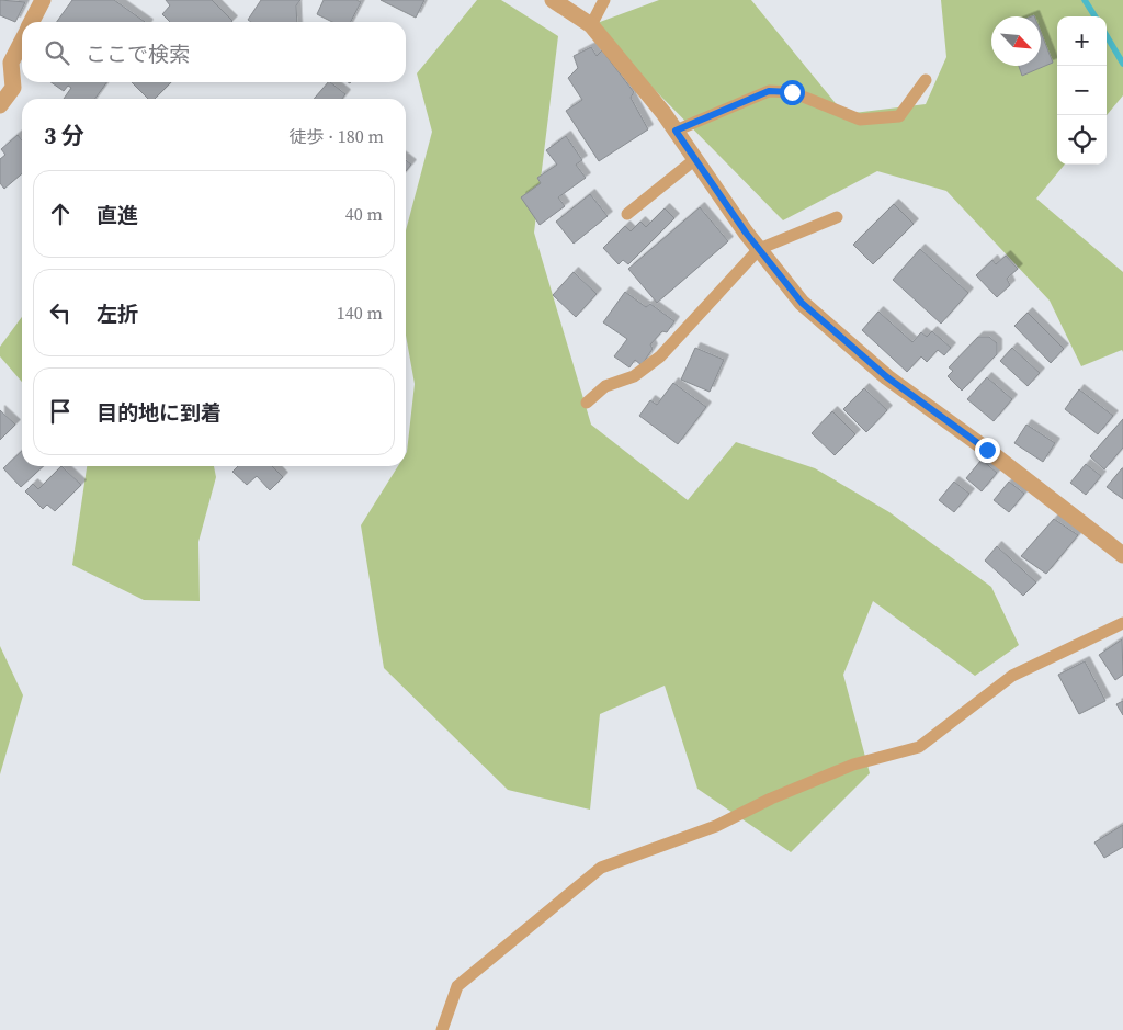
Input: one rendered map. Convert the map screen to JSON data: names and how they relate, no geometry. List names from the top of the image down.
{
  "north": "bottom right",
  "page": {
    "map_buttons": ["+", "−"],
    "search": "ここで検索",
    "heading": ["3 分", "徒歩 · 180 m"],
    "list": [
      ["直進", "40 m"],
      ["左折", "140 m"],
      "目的地に到着"
    ]
  }
}
